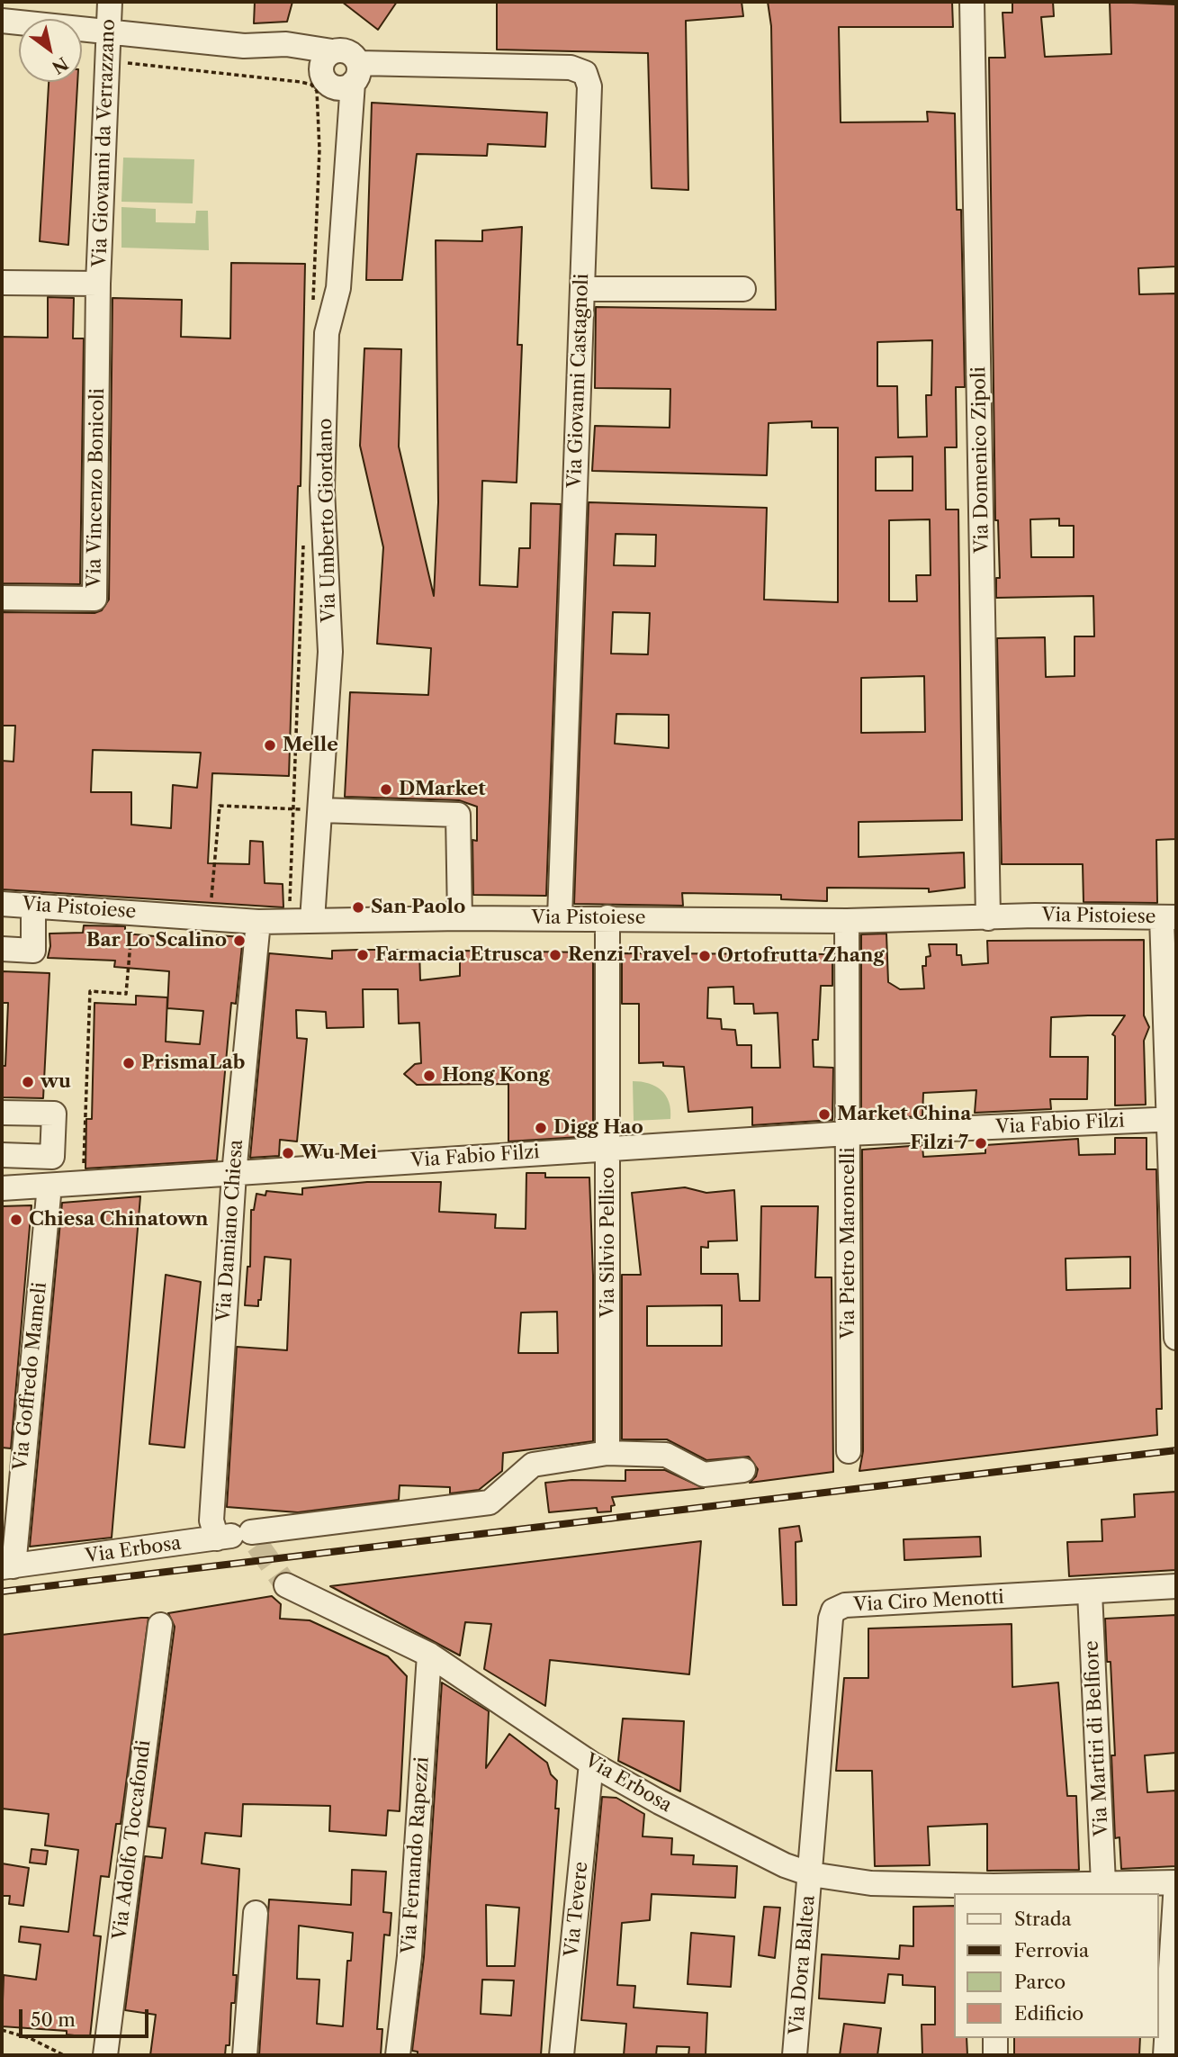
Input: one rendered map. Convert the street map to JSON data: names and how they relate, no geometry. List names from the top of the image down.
{
  "streets": {
    "street": [
      "Via Giovanni da Verrazzano",
      "Via Giovanni Castagnoli",
      "Via Domenico Zipoli",
      "Via Vincenzo Bonicoli",
      "Via Umberto Giordano",
      "Via Pistoiese",
      "Via Fabio Filzi",
      "Via Damiano Chiesa",
      "Via Silvio Pellico",
      "Via Pietro Maroncelli",
      "Via Goffredo Mameli",
      "Via Erbosa",
      "Via Ciro Menotti",
      "Via Martiri di Belfiore",
      "Via Adolfo Toccafondi",
      "Via Fernando Rapezzi",
      "Via Tevere",
      "Via Dora Baltea"
    ]
  },
  "crossings": [
    ["Via Giovanni da Verrazzano", "Via Vincenzo Bonicoli"],
    ["Via Giovanni Castagnoli", "Via Umberto Giordano"],
    ["Via Giovanni Castagnoli", "Via Pistoiese"],
    ["Via Domenico Zipoli", "Via Pistoiese"],
    ["Via Umberto Giordano", "Via Pistoiese"],
    ["Via Pistoiese", "Via Damiano Chiesa"],
    ["Via Pistoiese", "Via Silvio Pellico"],
    ["Via Pistoiese", "Via Pietro Maroncelli"],
    ["Via Fabio Filzi", "Via Damiano Chiesa"],
    ["Via Fabio Filzi", "Via Silvio Pellico"],
    ["Via Fabio Filzi", "Via Pietro Maroncelli"],
    ["Via Fabio Filzi", "Via Goffredo Mameli"],
    ["Via Damiano Chiesa", "Via Erbosa"],
    ["Via Silvio Pellico", "Via Erbosa"],
    ["Via Goffredo Mameli", "Via Erbosa"],
    ["Via Erbosa", "Via Ciro Menotti"],
    ["Via Erbosa", "Via Martiri di Belfiore"],
    ["Via Erbosa", "Via Fernando Rapezzi"],
    ["Via Erbosa", "Via Tevere"],
    ["Via Erbosa", "Via Dora Baltea"],
    ["Via Ciro Menotti", "Via Martiri di Belfiore"],
    ["Via Ciro Menotti", "Via Dora Baltea"]
  ],
  "places": [
    "Melle",
    "DMarket",
    "San Paolo",
    "Bar Lo Scalino",
    "Farmacia Etrusca",
    "Renzi Travel",
    "Ortofrutta Zhang",
    "PrismaLab",
    "Hong Kong",
    "wu",
    "Market China",
    "Digg Hao",
    "Filzi 7",
    "Wu Mei",
    "Chiesa Chinatown"
  ],
  "legend": [
    "Strada",
    "Ferrovia",
    "Parco",
    "Edificio"
  ],
  "scale_bar": "50 m",
  "north": "bottom right"
}
